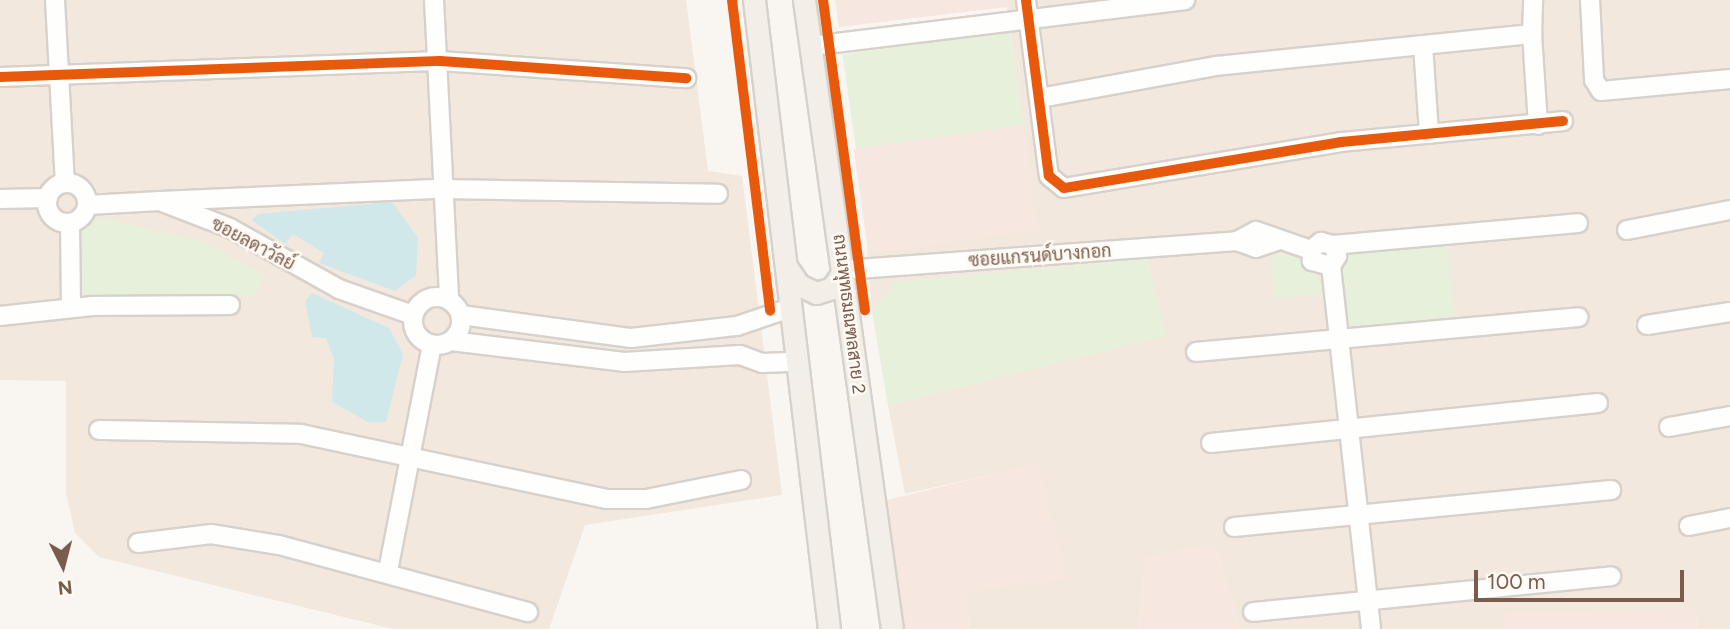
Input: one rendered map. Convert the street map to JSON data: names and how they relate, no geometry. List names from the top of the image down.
{
  "streets": {
    "main road": ["ถนนพุทธมณฑลสาย 2"],
    "street": ["ซอยลดาวัลย์", "ซอยแกรนด์บางกอก"]
  },
  "crossings": [
    ["ซอยแกรนด์บางกอก", "ถนนพุทธมณฑลสาย 2"]
  ],
  "scale_bar": "100 m",
  "north": "bottom"
}
